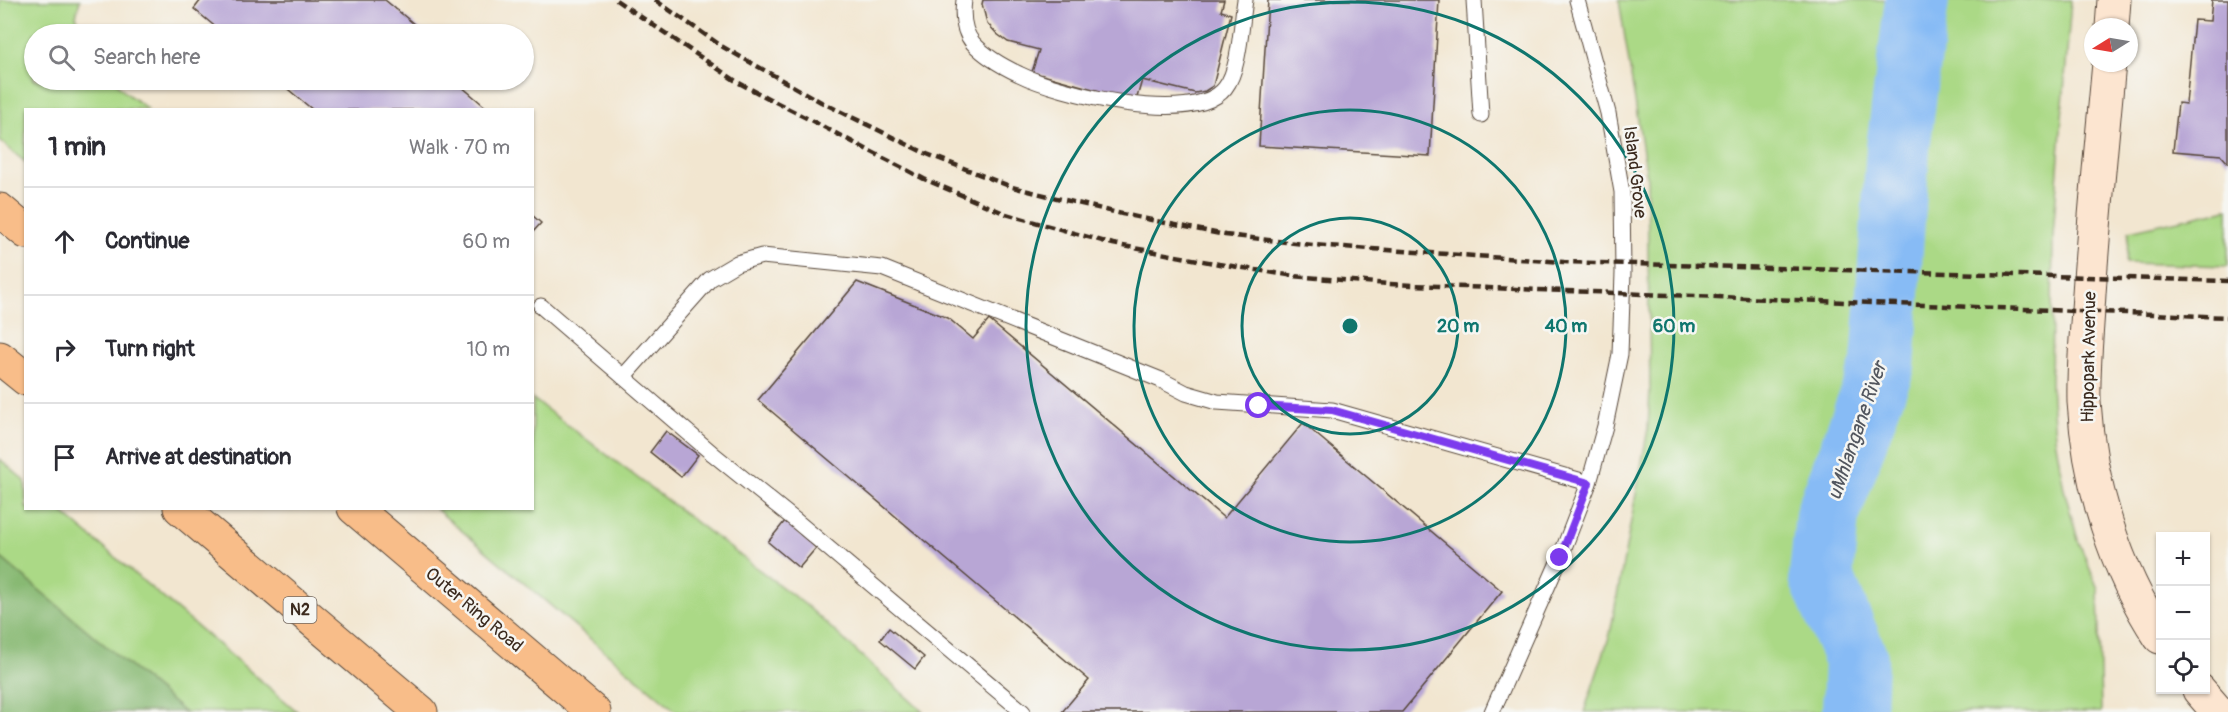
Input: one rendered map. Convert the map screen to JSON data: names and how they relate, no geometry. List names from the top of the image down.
{
  "streets": {
    "highway": ["N2", "Outer Ring Road"],
    "street": ["Hippopark Avenue"],
    "lane": ["Island Grove"]
  },
  "water": ["uMhlangane River"],
  "north": "left",
  "page": {
    "search": "Search here",
    "heading": ["1 min", "Walk · 70 m"],
    "list": [
      ["Continue", "60 m"],
      ["Turn right", "10 m"],
      "Arrive at destination"
    ],
    "map_buttons": ["+", "−"]
  },
  "rings": ["20 m", "40 m", "60 m"]
}
